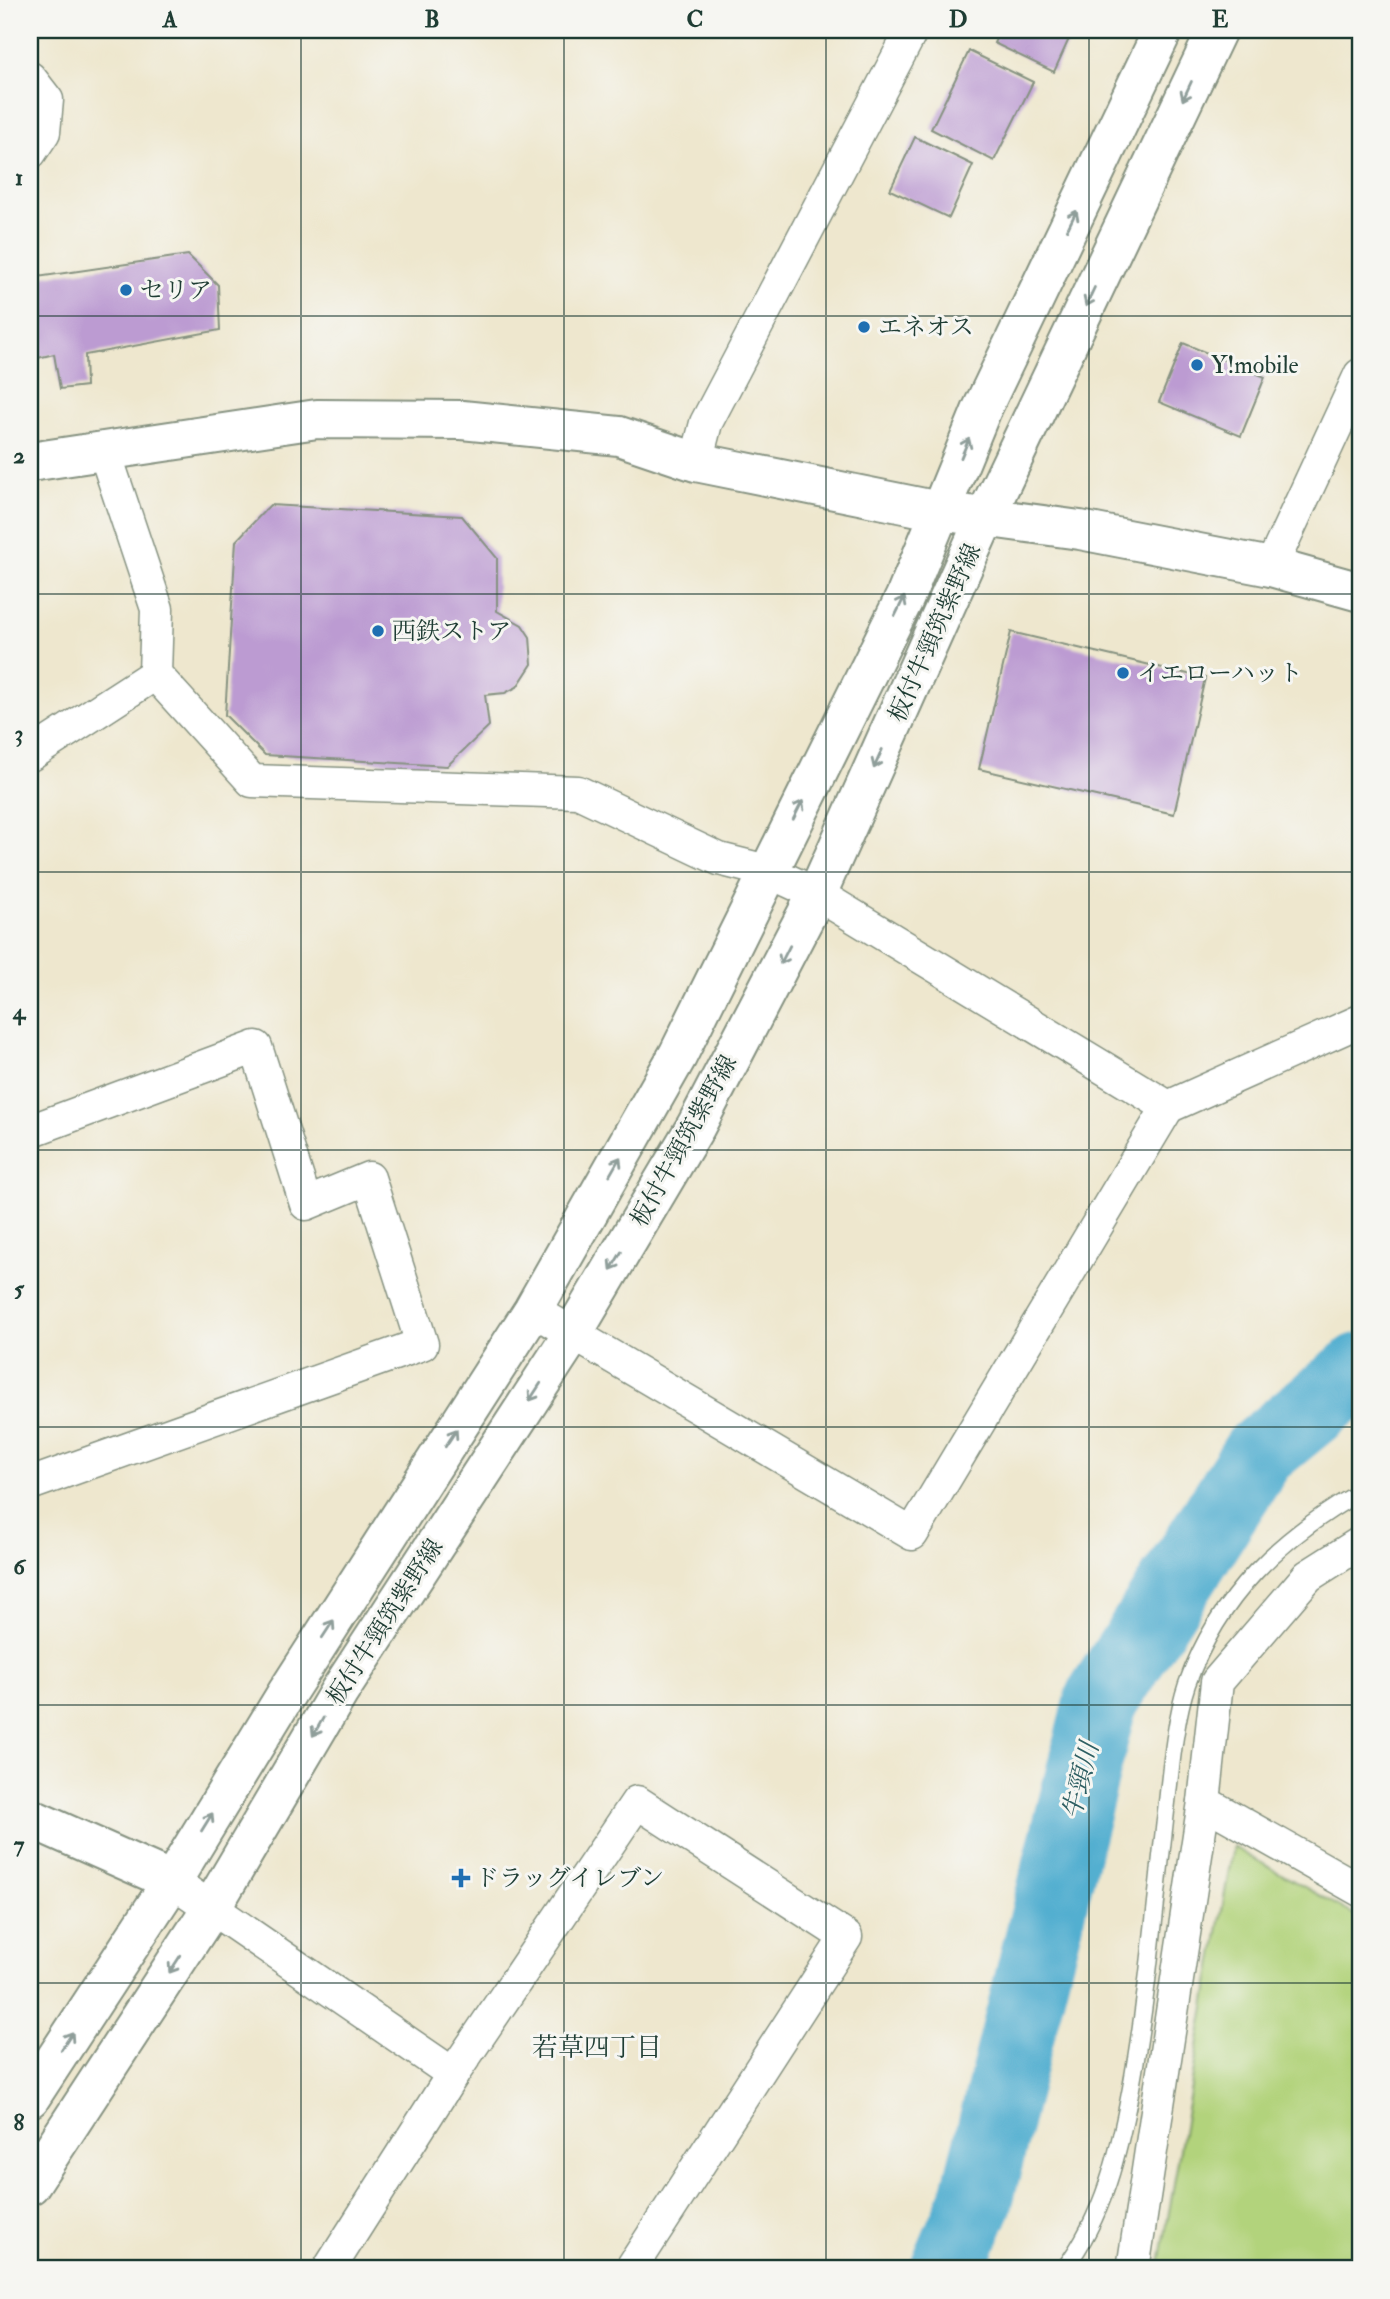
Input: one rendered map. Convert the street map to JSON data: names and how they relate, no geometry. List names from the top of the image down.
{
  "streets": {
    "main road": ["板付牛頸筑紫野線"]
  },
  "districts": ["若草四丁目"],
  "water": ["牛頸川"],
  "places": {
    "other": [
      "セリア",
      "エネオス",
      "Y!mobile",
      "西鉄ストア",
      "イエローハット"
    ],
    "health": ["ドラッグイレブン"]
  },
  "grid": {
    "columns": [
      "A",
      "B",
      "C",
      "D",
      "E"
    ],
    "rows": [
      "1",
      "2",
      "3",
      "4",
      "5",
      "6",
      "7",
      "8"
    ]
  }
}
